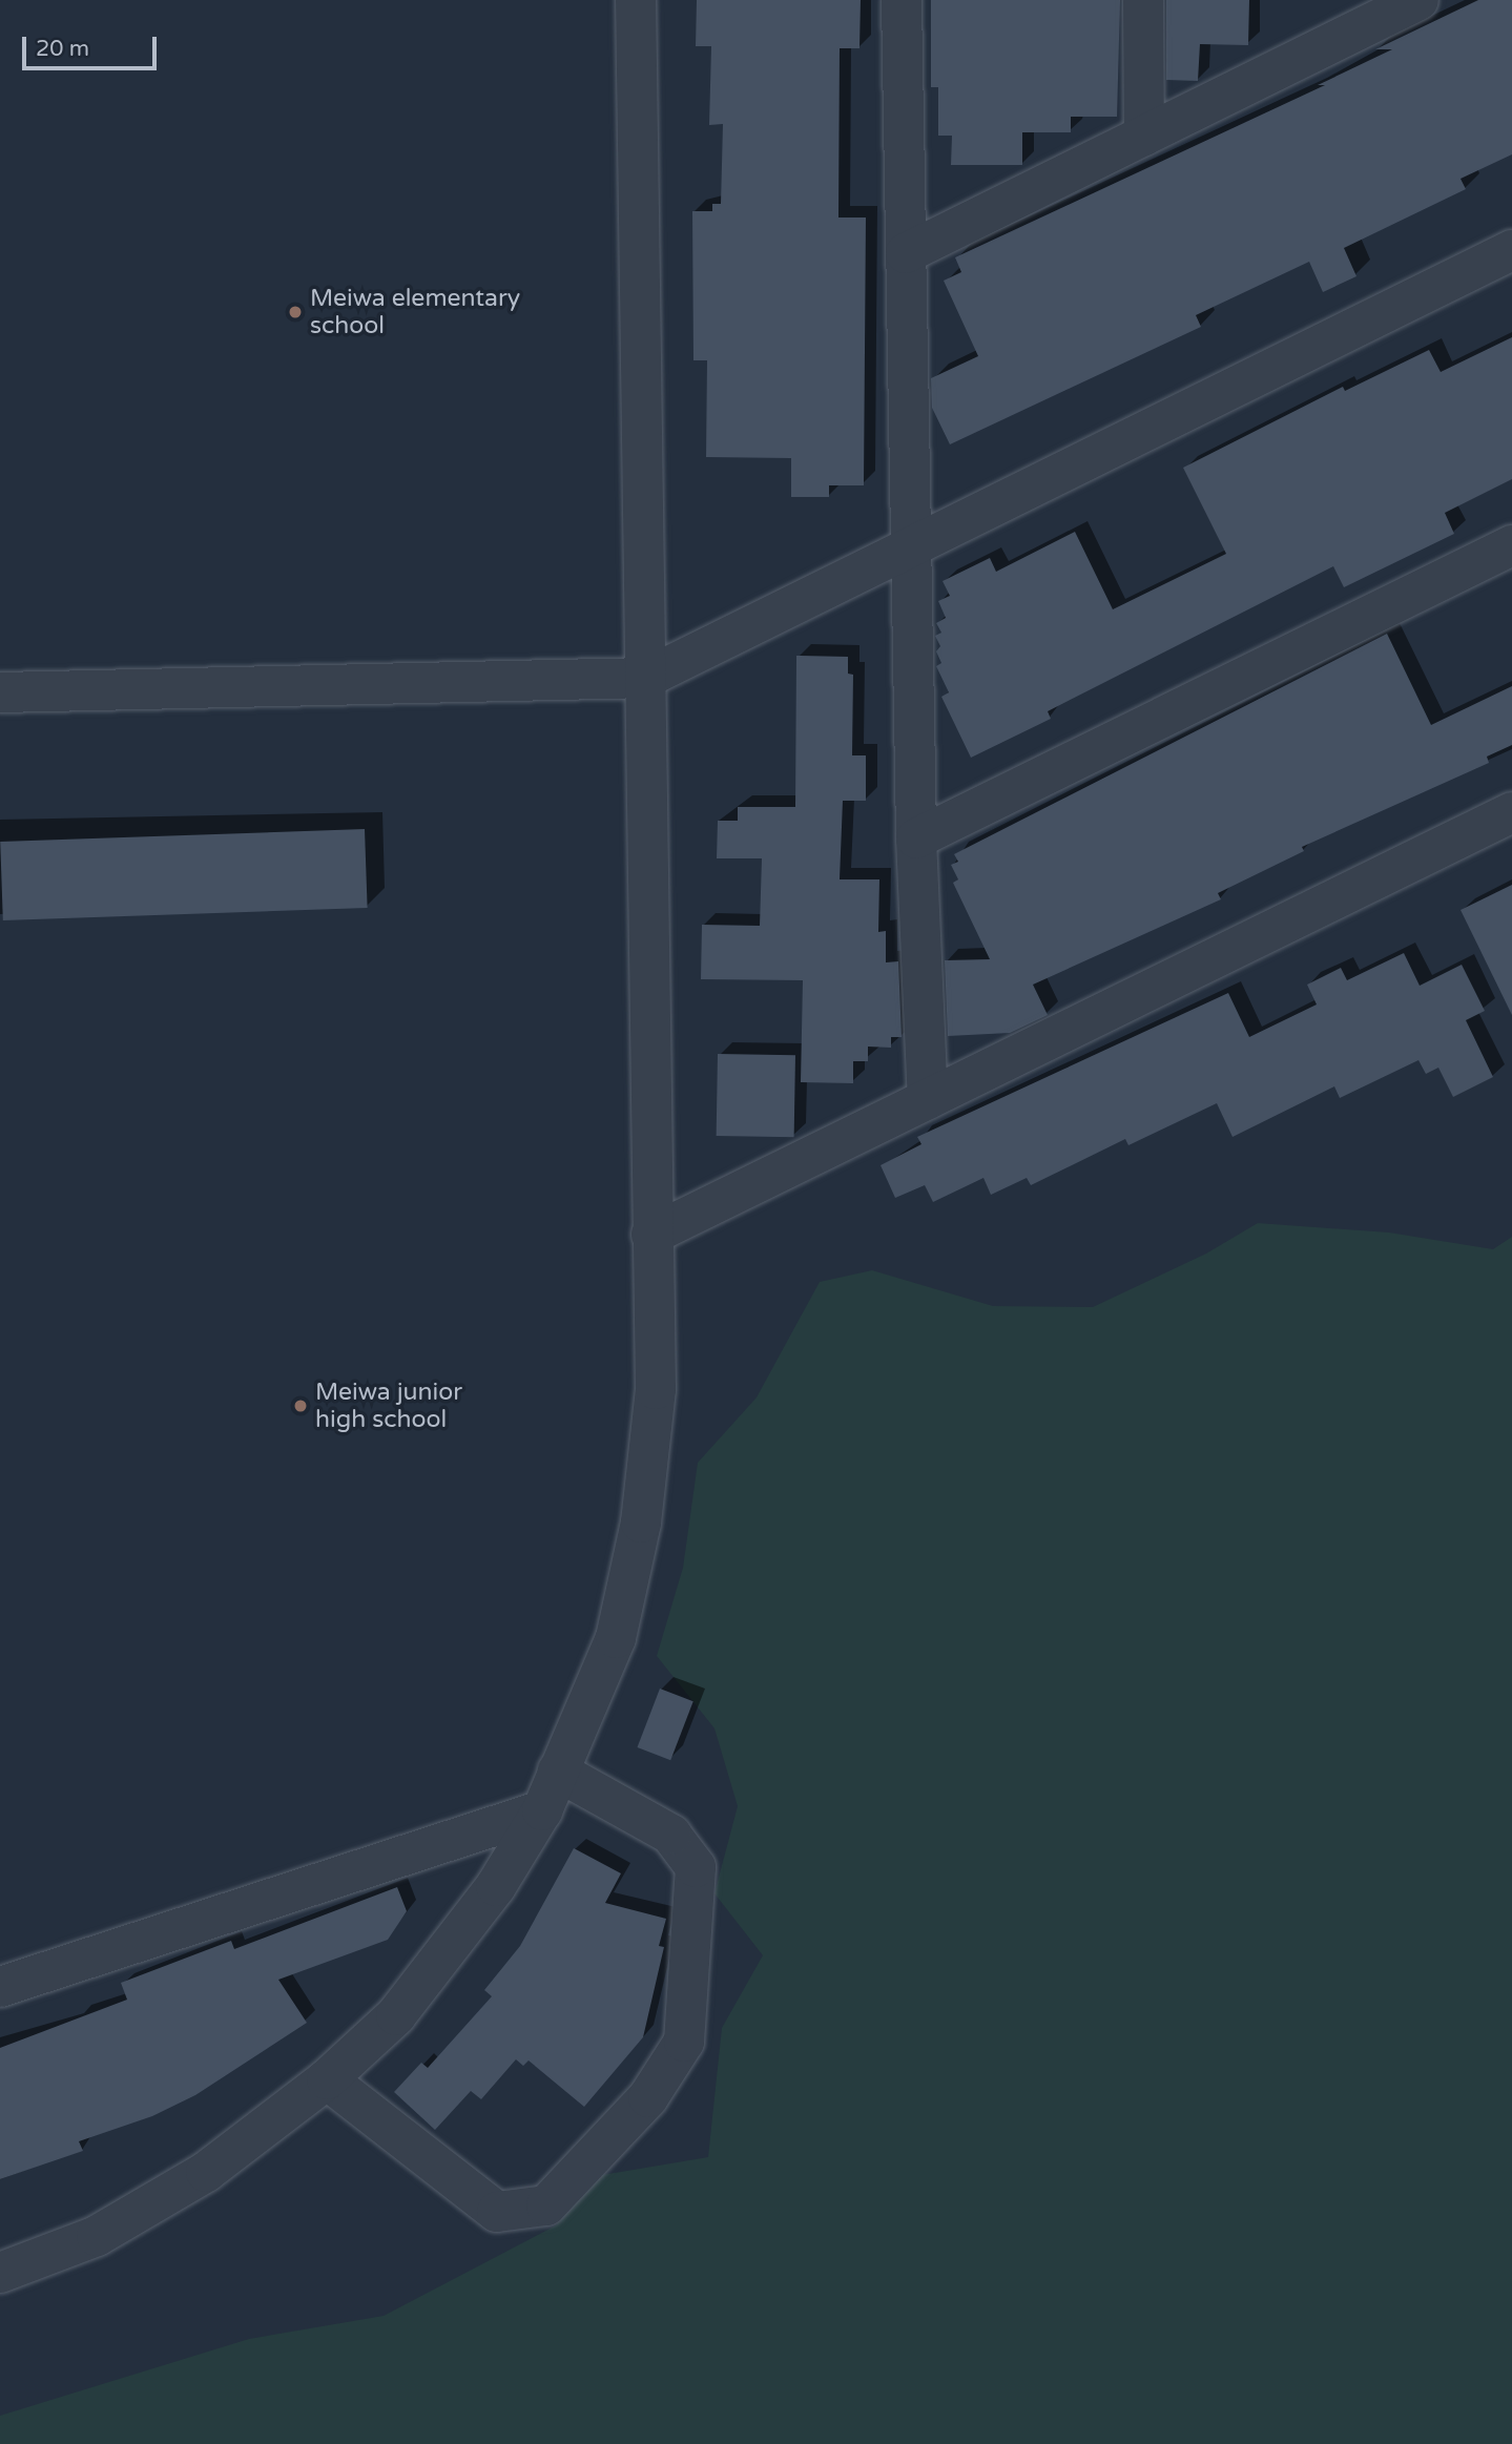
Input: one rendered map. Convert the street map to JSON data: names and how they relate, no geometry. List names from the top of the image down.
{
  "places": ["Meiwa elementary school", "Meiwa junior high school"],
  "scale_bar": "20 m"
}
